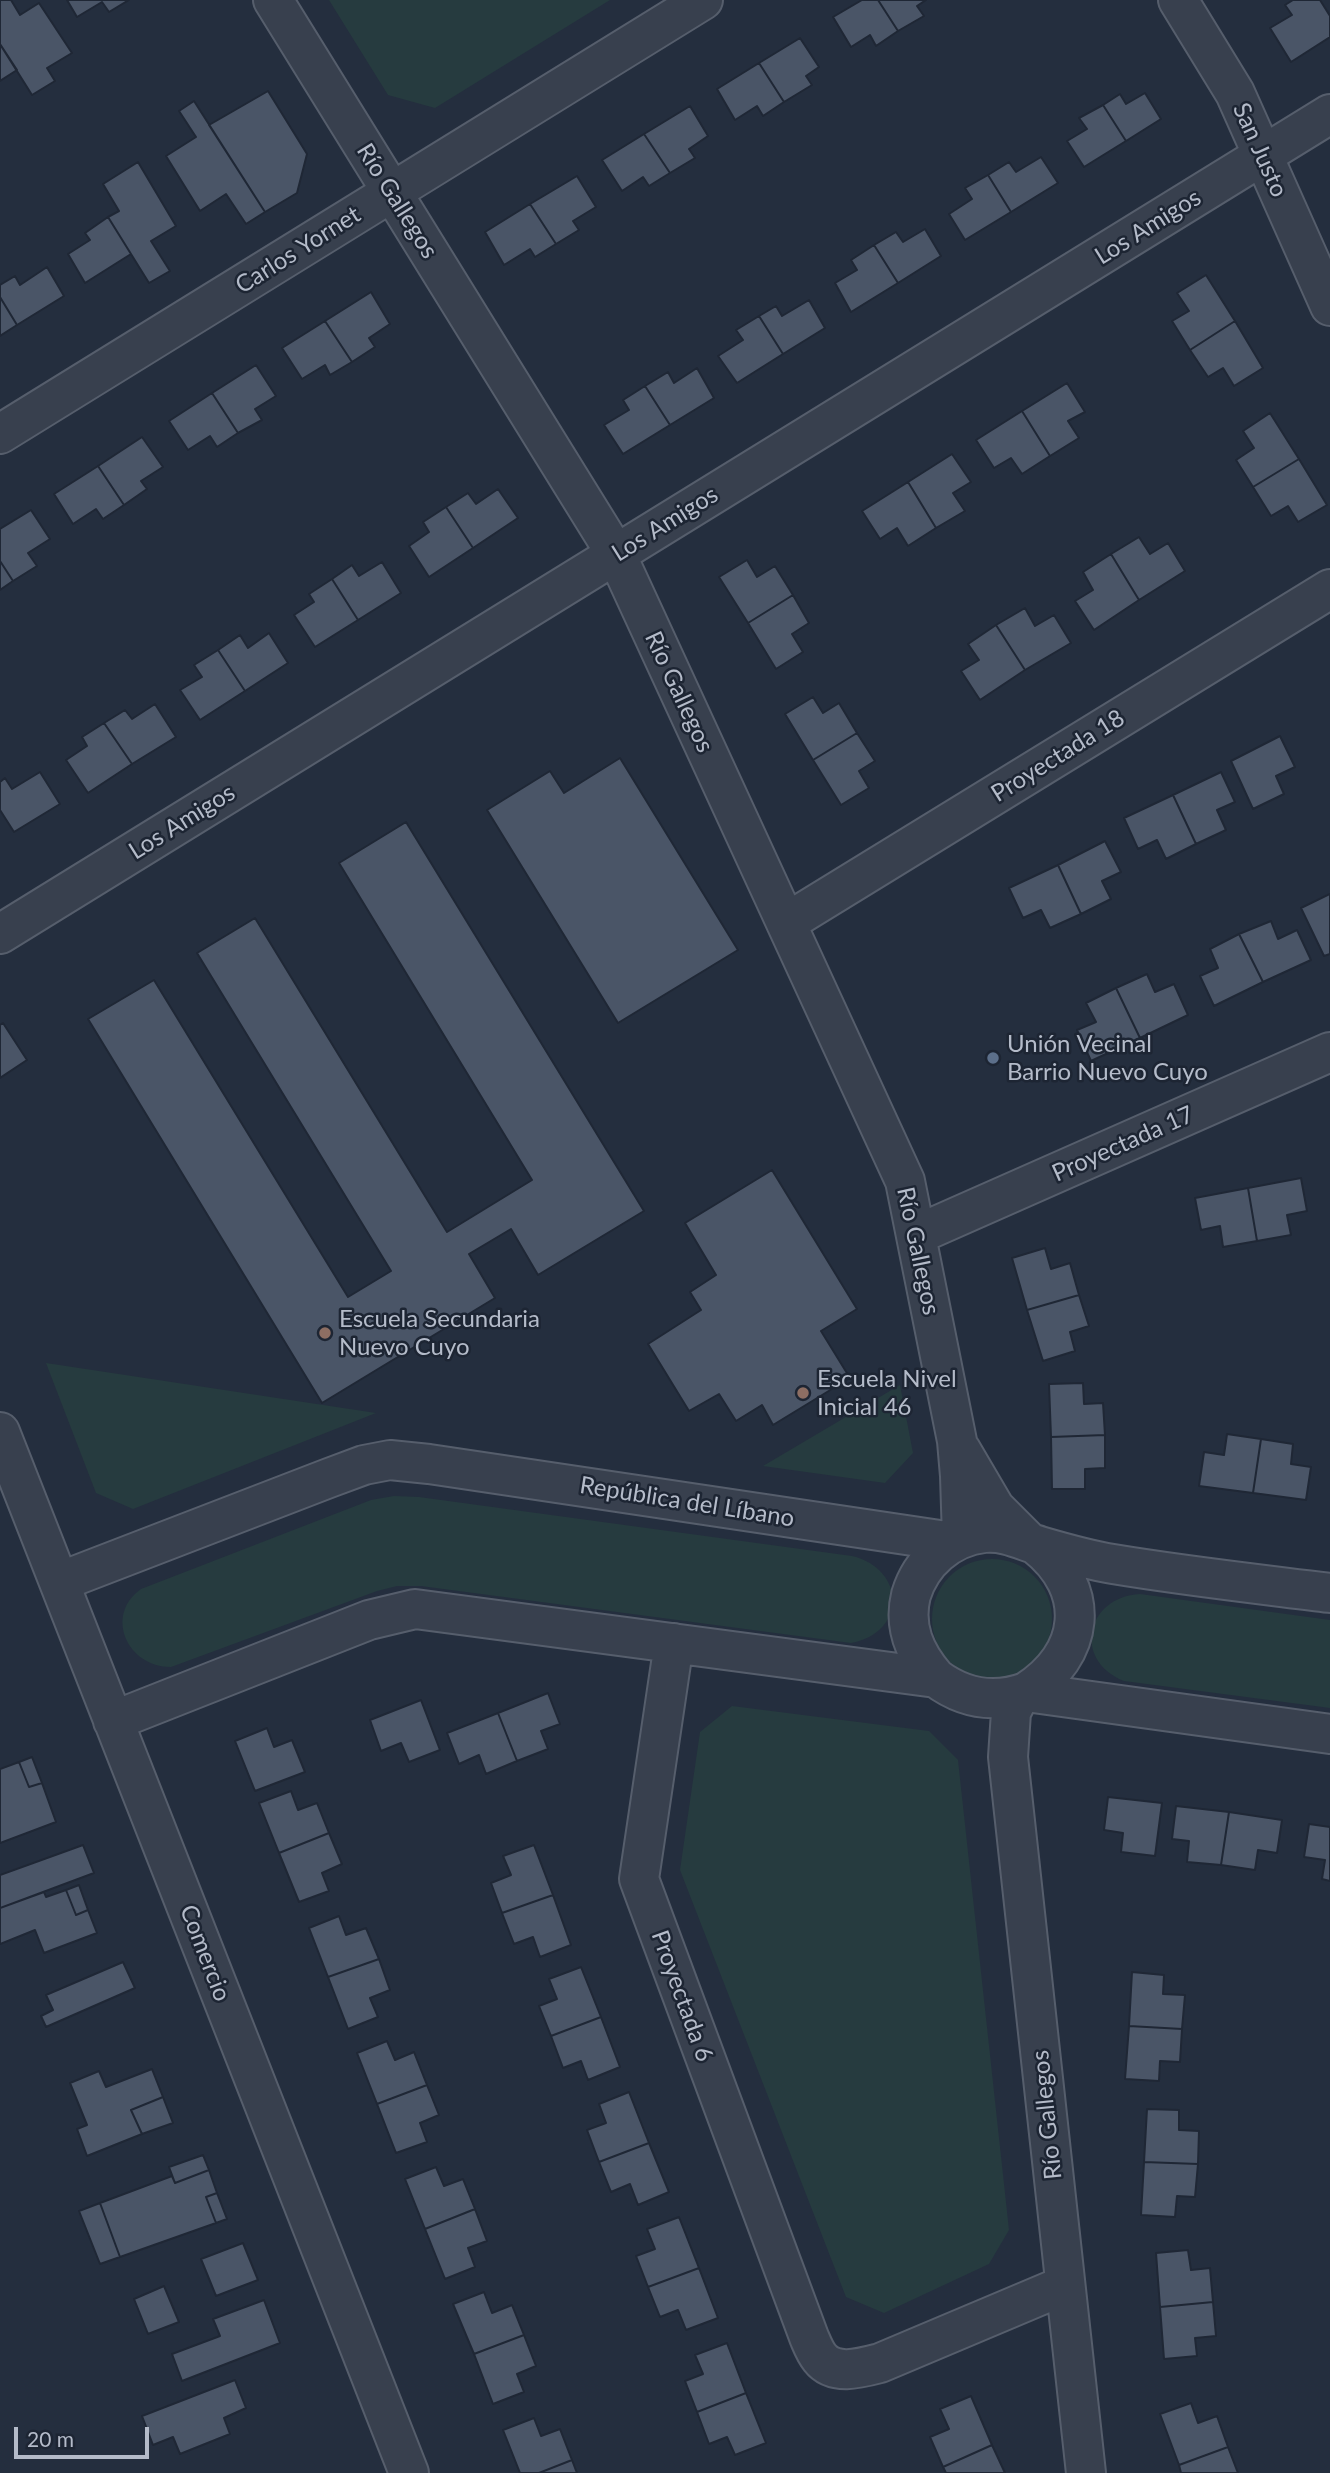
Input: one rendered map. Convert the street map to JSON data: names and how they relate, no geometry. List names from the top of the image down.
{
  "streets": {
    "street": [
      "San Justo",
      "Río Gallegos",
      "Los Amigos",
      "Carlos Yornet",
      "Proyectada 18",
      "Proyectada 17",
      "República del Líbano",
      "Comercio",
      "Proyectada 6"
    ]
  },
  "crossings": [
    ["San Justo", "Los Amigos"],
    ["Río Gallegos", "Los Amigos"],
    ["Río Gallegos", "Carlos Yornet"],
    ["Río Gallegos", "Proyectada 18"],
    ["Río Gallegos", "Proyectada 17"],
    ["Río Gallegos", "República del Líbano"],
    ["Río Gallegos", "Proyectada 6"],
    ["República del Líbano", "Comercio"]
  ],
  "places": ["Unión Vecinal Barrio Nuevo Cuyo", "Escuela Secundaria Nuevo Cuyo", "Escuela Nivel Inicial 46"],
  "scale_bar": "20 m"
}
